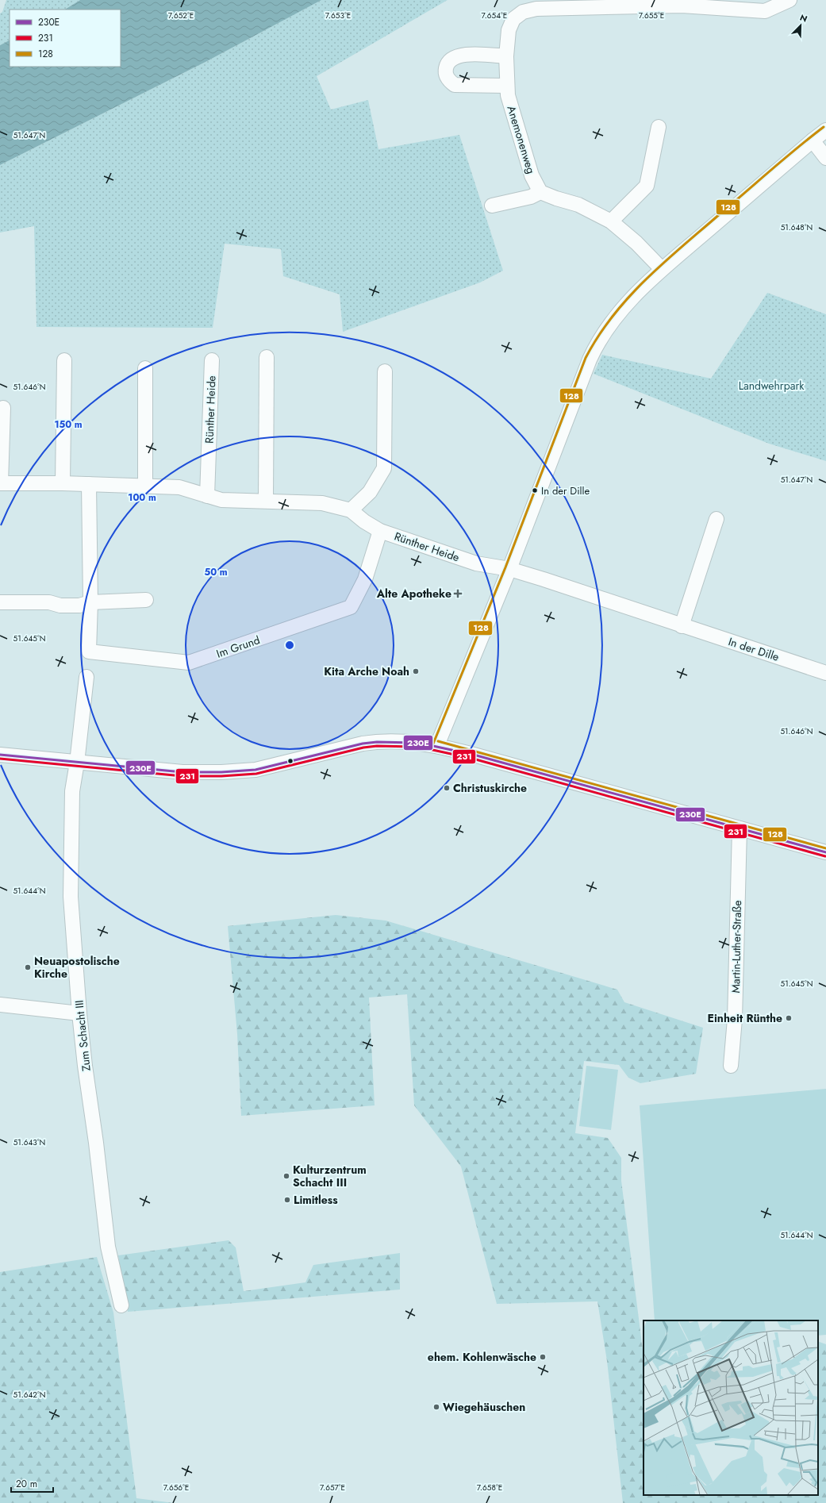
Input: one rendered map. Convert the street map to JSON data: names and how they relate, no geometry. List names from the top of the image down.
{
  "streets": {
    "street": [
      "Anemonenweg",
      "Rünther Heide",
      "Im Grund",
      "In der Dille",
      "Martin-Luther-Straße",
      "Zum Schacht III"
    ]
  },
  "crossings": [
    ["Rünther Heide", "Im Grund"],
    ["Rünther Heide", "In der Dille"]
  ],
  "parks": ["Landwehrpark"],
  "places": {
    "other": [
      "In der Dille",
      "Kita Arche Noah",
      "Christuskirche",
      "Neuapostolische Kirche",
      "Einheit Rünthe",
      "Kulturzentrum Schacht III",
      "Limitless",
      "ehem. Kohlenwäsche",
      "Wiegehäuschen"
    ],
    "health": ["Alte Apotheke"]
  },
  "lines": ["transit line 128", "transit line 230E", "transit line 231"],
  "legend": ["230E", "231", "128"],
  "scale_bar": "20 m",
  "north": "top right",
  "coordinates": [
    "7.652°E",
    "7.654°E",
    "7.653°E",
    "7.655°E",
    "51.647°N",
    "51.648°N",
    "51.646°N",
    "51.645°N",
    "51.644°N",
    "51.643°N",
    "51.642°N",
    "7.656°E",
    "7.657°E",
    "7.658°E"
  ],
  "rings": ["150 m", "100 m", "50 m"]
}
